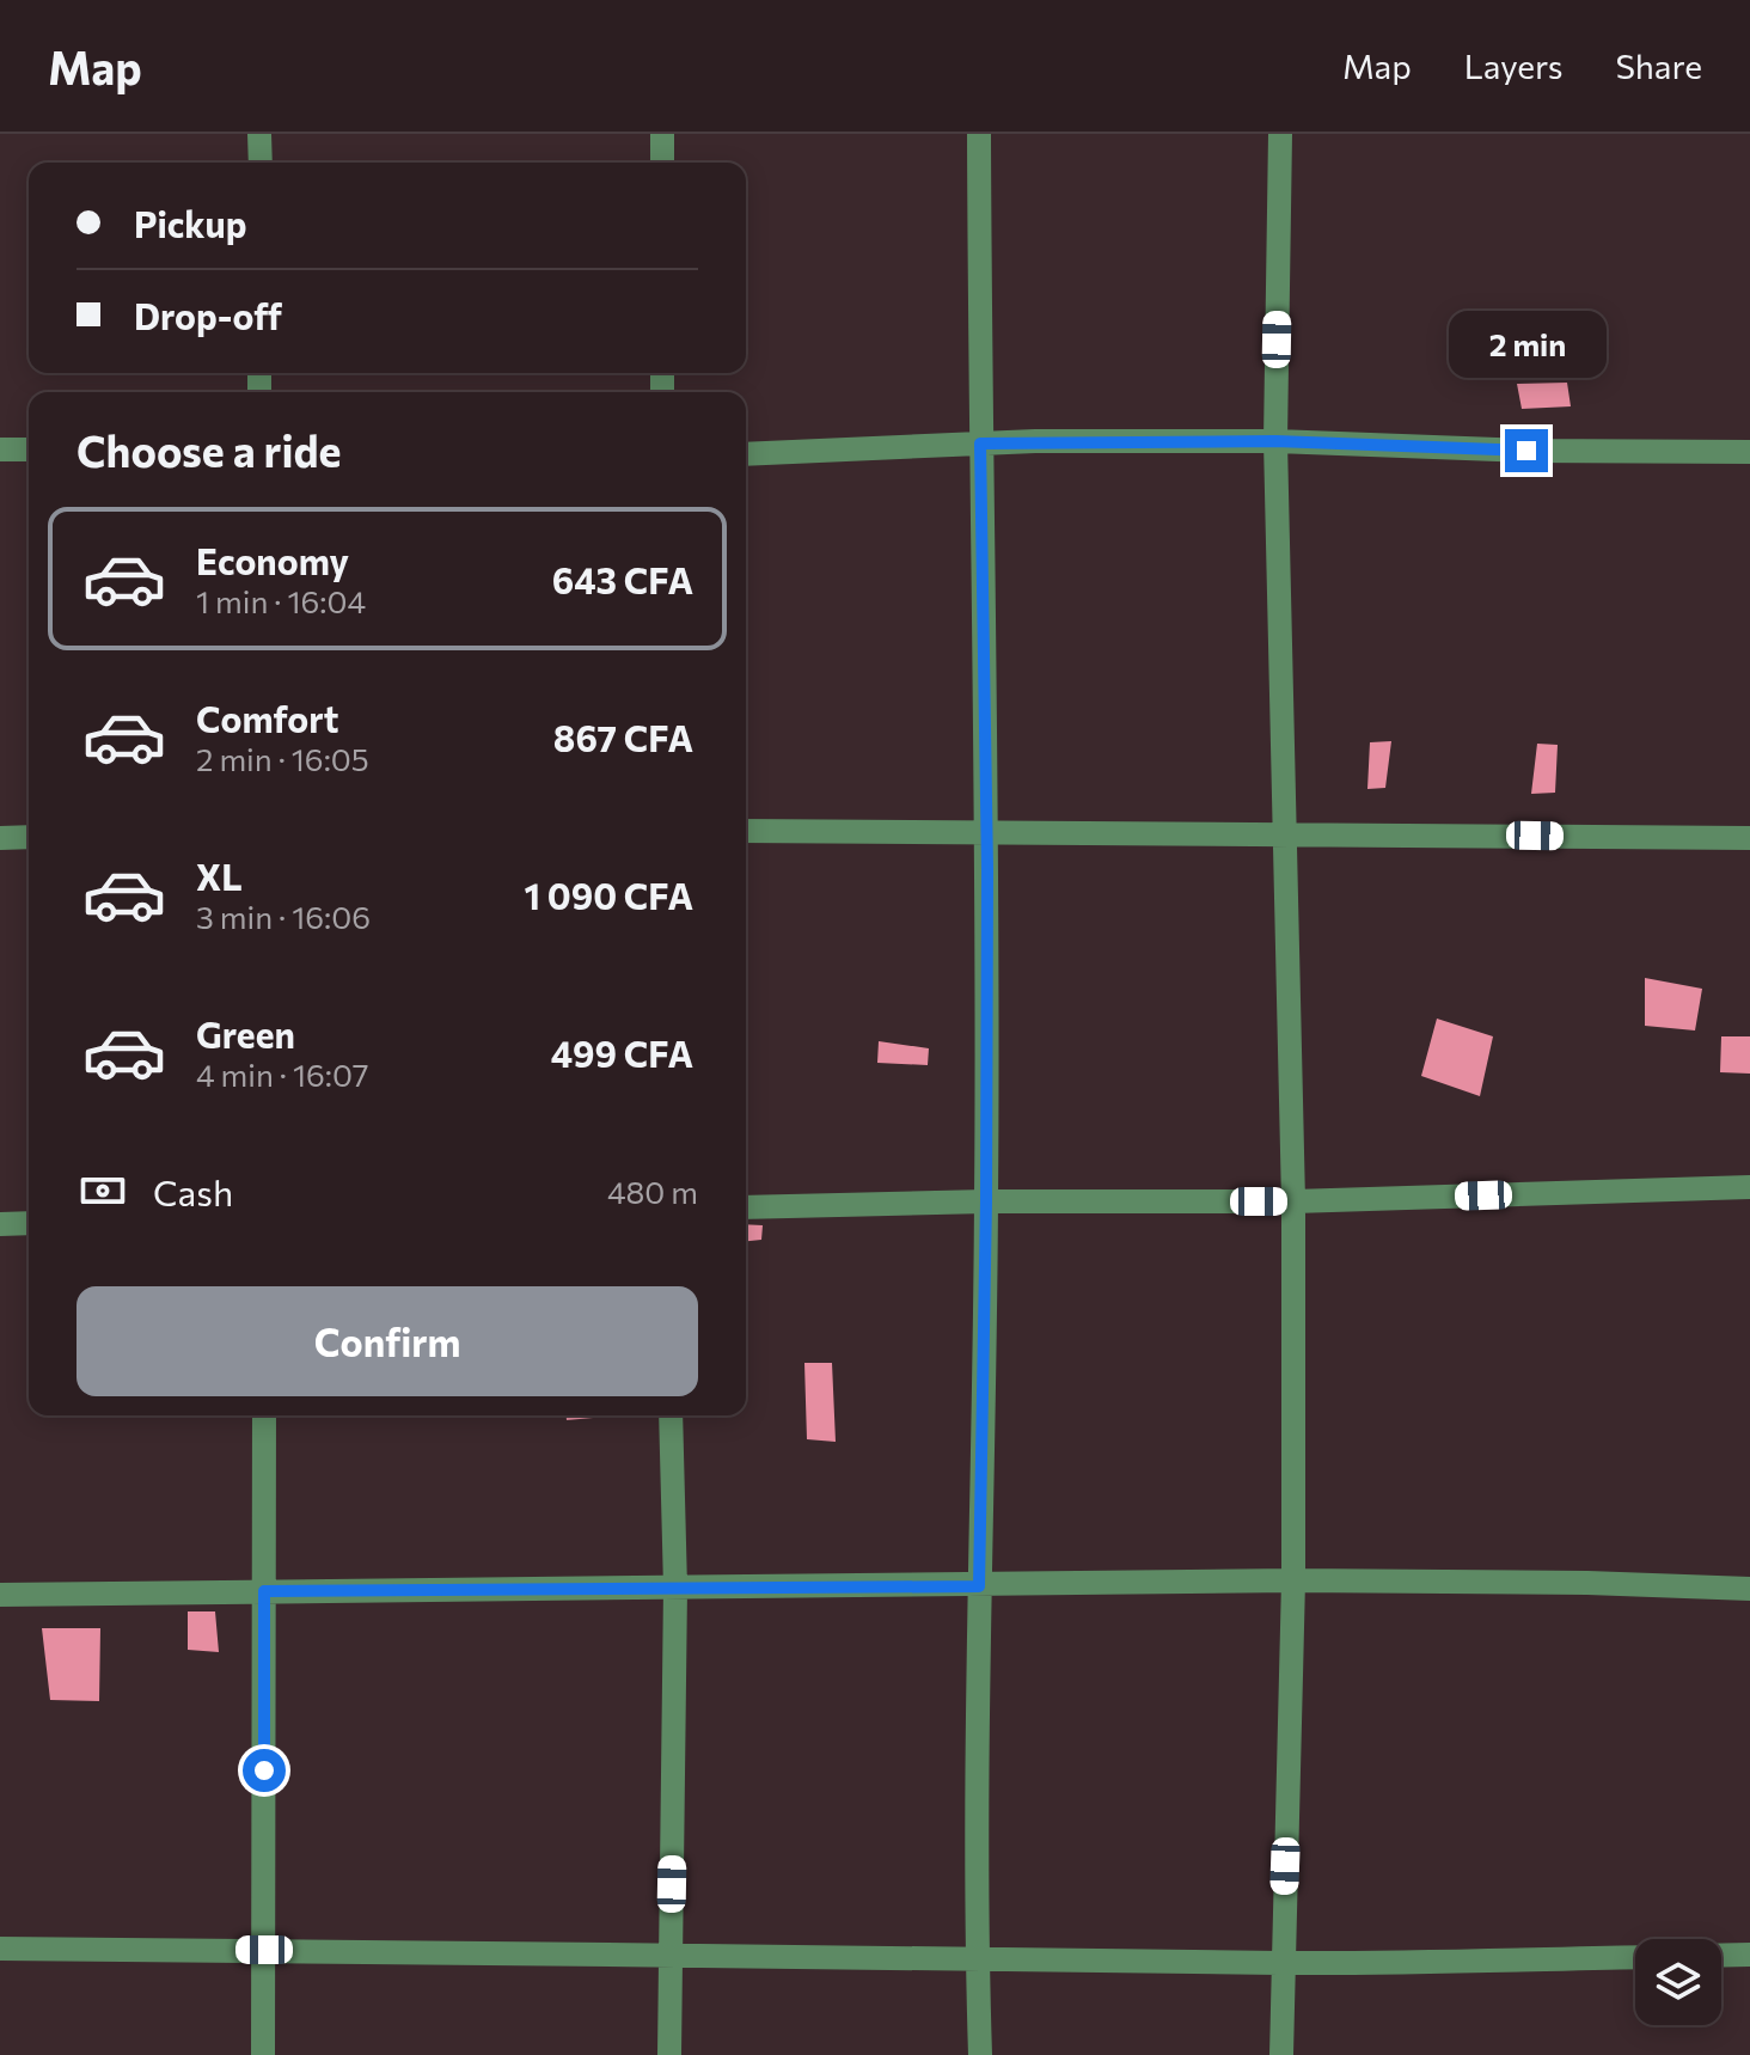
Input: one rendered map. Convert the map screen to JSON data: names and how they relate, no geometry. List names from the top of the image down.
{
  "page": {
    "header": "Map",
    "nav": ["Map", "Layers", "Share"],
    "banner": ["Pickup", "Drop-off"],
    "bubble": "2 min",
    "heading": "Choose a ride",
    "list": [
      {
        "name": "Economy",
        "note": "1 min · 16:04",
        "value": "643 CFA"
      },
      {
        "name": "Comfort",
        "note": "2 min · 16:05",
        "value": "867 CFA"
      },
      {
        "name": "XL",
        "note": "3 min · 16:06",
        "value": "1 090 CFA"
      },
      {
        "name": "Green",
        "note": "4 min · 16:07",
        "value": "499 CFA"
      }
    ],
    "pay": ["Cash", "480 m"],
    "buttons": "Confirm"
  }
}
